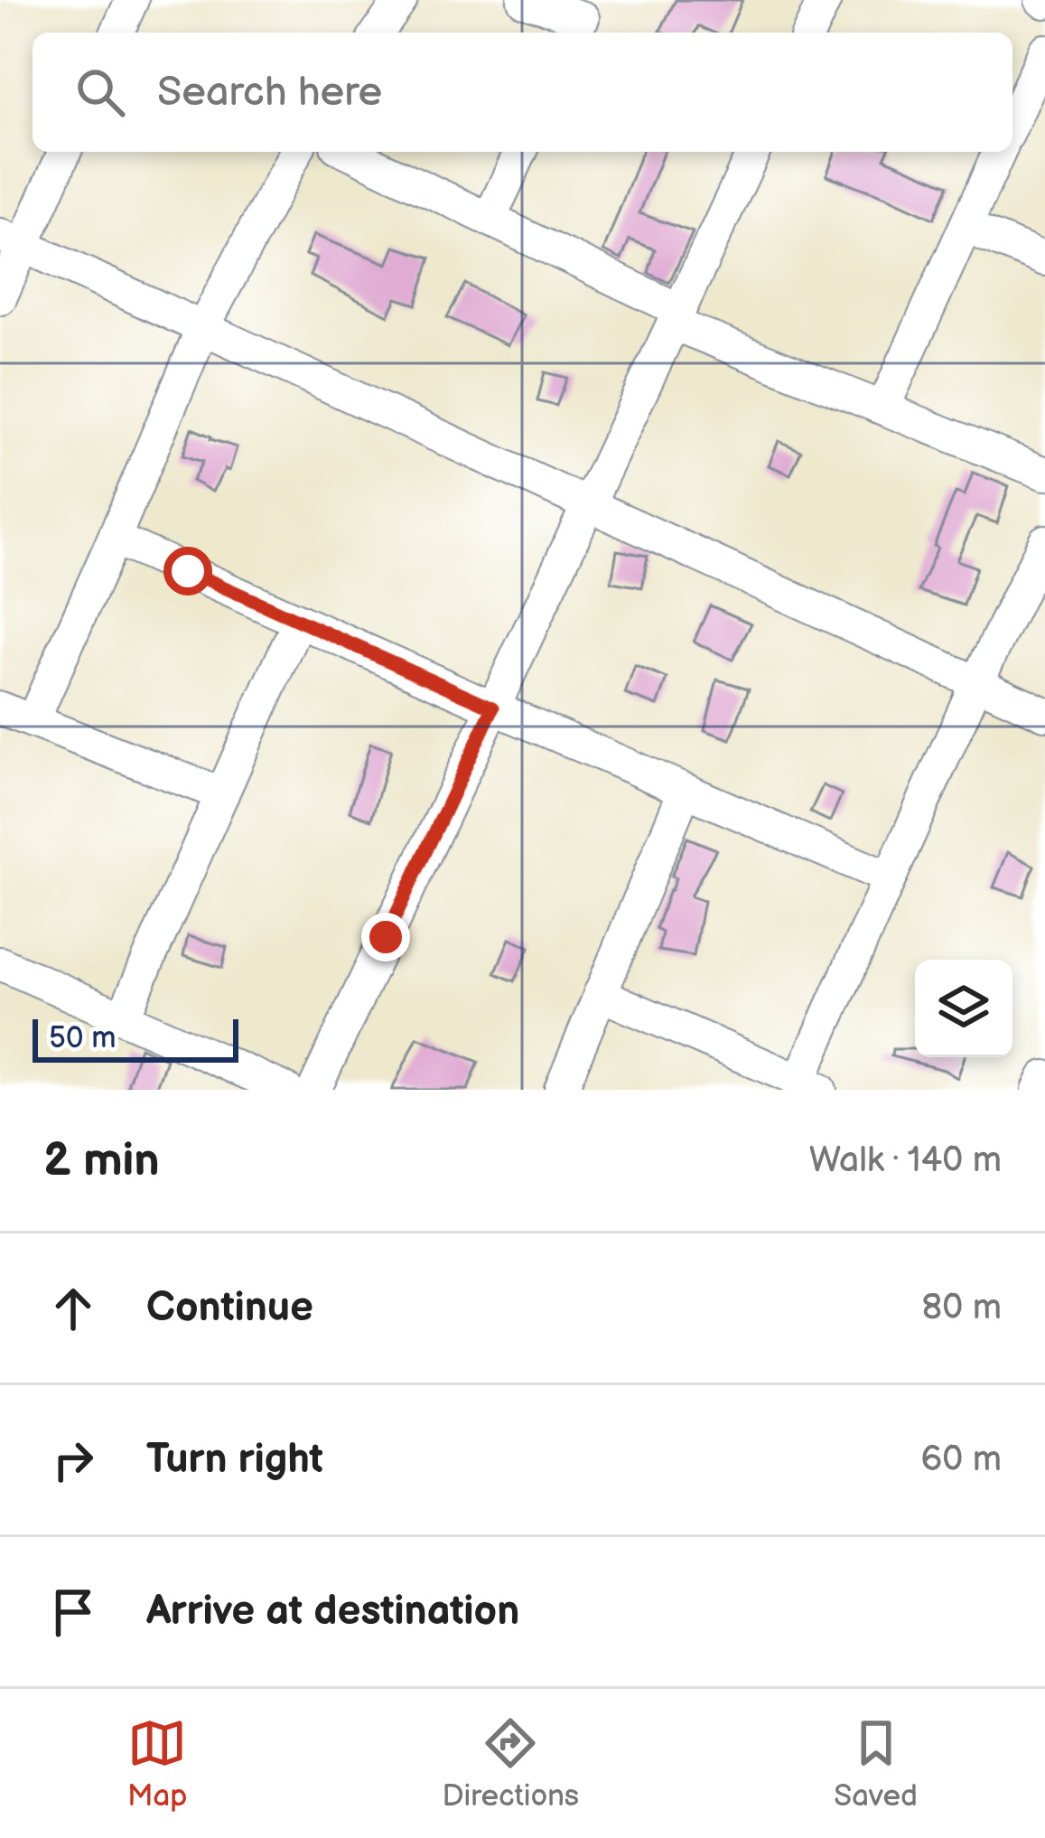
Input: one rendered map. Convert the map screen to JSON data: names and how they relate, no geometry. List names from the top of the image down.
{
  "scale_bar": "50 m",
  "page": {
    "search": "Search here",
    "scale": "50 m",
    "heading": ["2 min", "Walk · 140 m"],
    "list": [
      ["Continue", "80 m"],
      ["Turn right", "60 m"],
      "Arrive at destination"
    ],
    "nav": ["Map", "Directions", "Saved"]
  }
}
